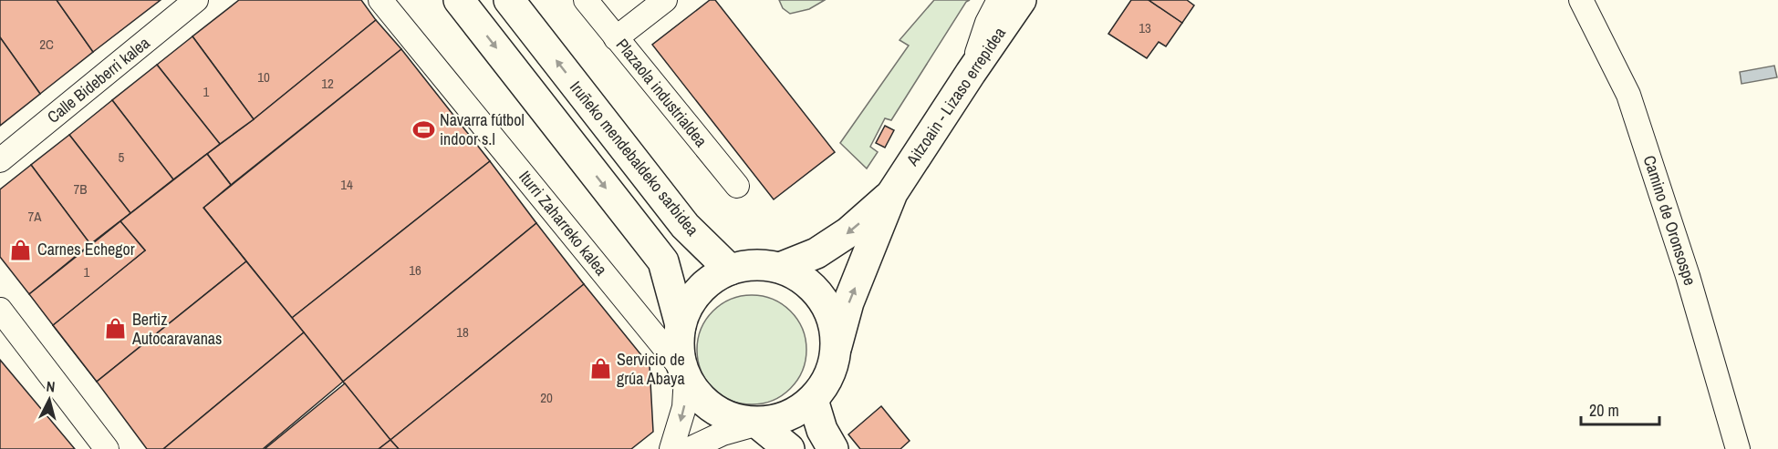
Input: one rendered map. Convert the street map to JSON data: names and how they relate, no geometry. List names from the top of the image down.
{
  "streets": {
    "main road": ["Aitzoain - Lizaso errepidea", "Iruñeko mendebaldeko sarbidea"],
    "street": [
      "Calle Bideberri kalea",
      "Plazaola industrialdea",
      "Camino de Oronsospe",
      "Iturri Zaharreko kalea"
    ]
  },
  "crossings": [
    ["Iruñeko mendebaldeko sarbidea", "Iturri Zaharreko kalea"]
  ],
  "places": {
    "sports": ["Navarra fútbol indoor s.l"],
    "shop": ["Carnes Echegor", "Bertiz Autocaravanas", "Servicio de grúa Abaya"]
  },
  "house_numbers": [
    "13",
    "2C",
    "10",
    "12",
    "1",
    "5",
    "14",
    "7B",
    "7A",
    "16",
    "1",
    "18",
    "20"
  ],
  "scale_bar": "20 m",
  "north": "top"
}
